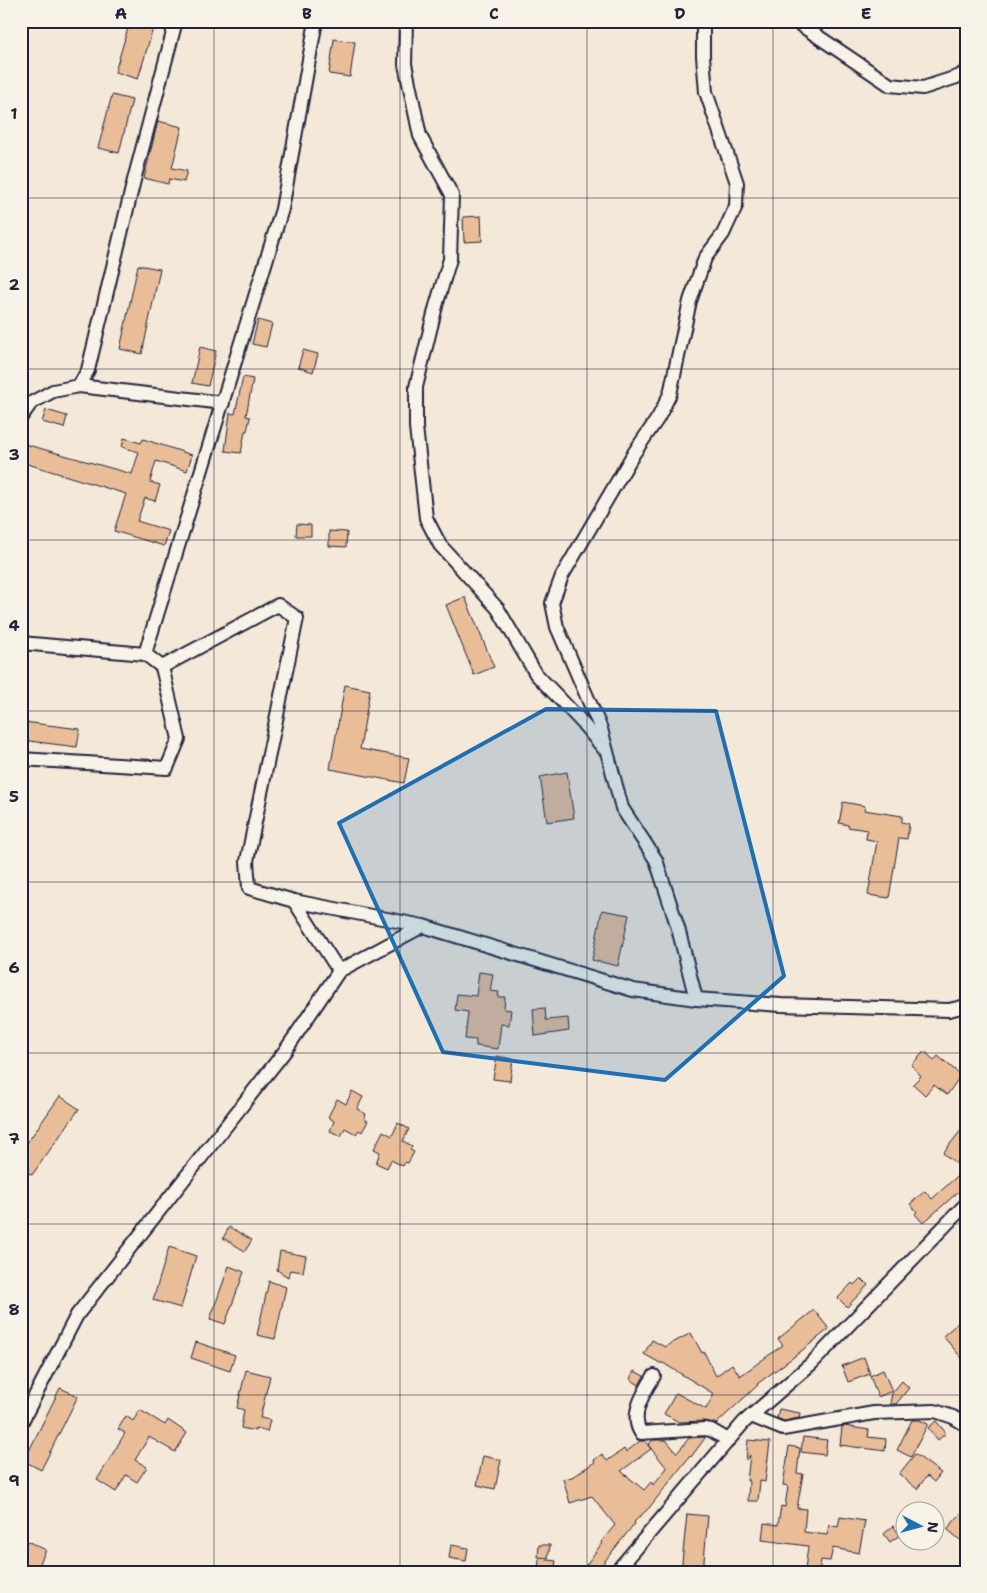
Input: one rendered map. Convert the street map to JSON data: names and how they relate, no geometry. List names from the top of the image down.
{
  "north": "right",
  "grid": {
    "columns": [
      "A",
      "B",
      "C",
      "D",
      "E"
    ],
    "rows": [
      "1",
      "2",
      "3",
      "4",
      "5",
      "6",
      "7",
      "8",
      "9"
    ]
  }
}
